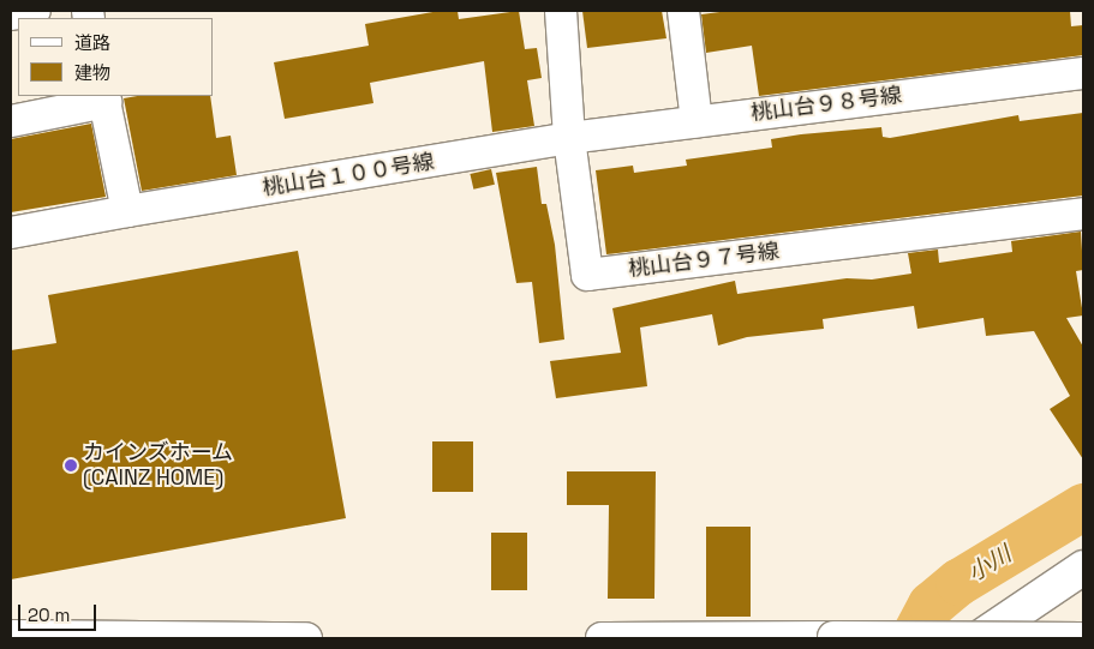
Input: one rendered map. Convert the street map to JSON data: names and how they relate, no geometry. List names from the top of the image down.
{
  "streets": {
    "street": ["桃山台９８号線", "桃山台１００号線", "桃山台９７号線"]
  },
  "crossings": [
    ["桃山台９８号線", "桃山台１００号線"],
    ["桃山台９８号線", "桃山台９７号線"],
    ["桃山台１００号線", "桃山台９７号線"]
  ],
  "water": ["小川"],
  "places": ["カインズホーム (CAINZ HOME)"],
  "legend": ["道路", "建物"],
  "scale_bar": "20 m"
}
